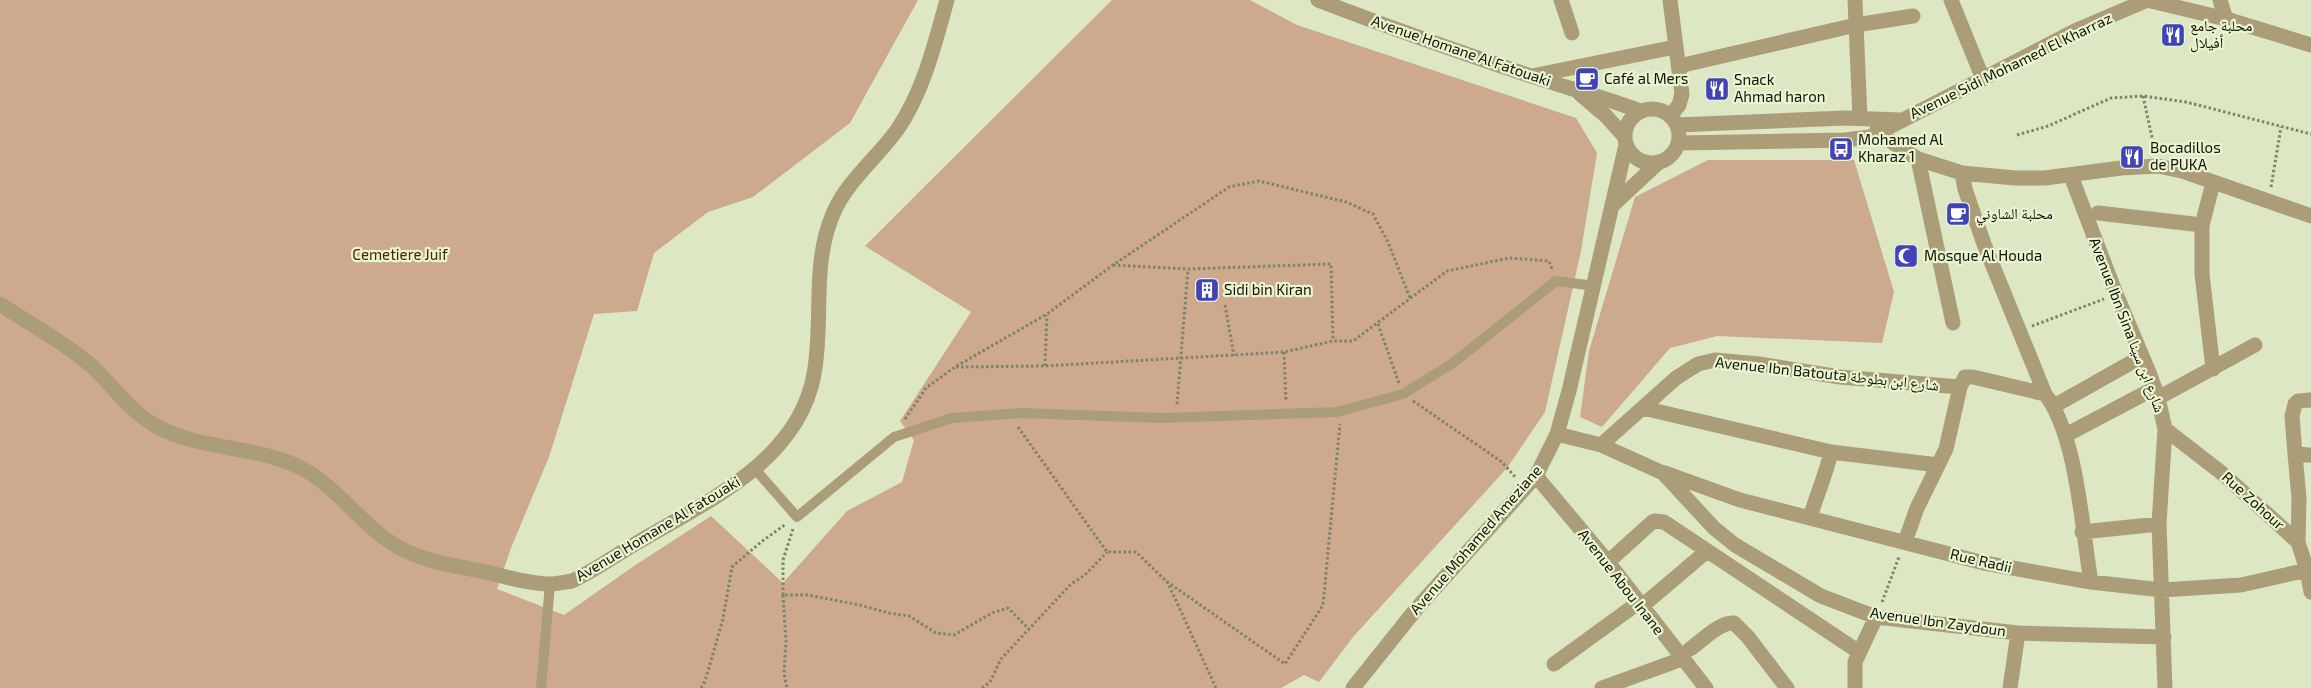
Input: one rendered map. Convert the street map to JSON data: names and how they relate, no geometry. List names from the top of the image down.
{
  "streets": {
    "street": [
      "Avenue Homane Al Fatouaki",
      "Avenue Sidi Mohamed El Kharraz",
      "Avenue Ibn Sina شارع ابن سينا",
      "Avenue Ibn Batouta شارع ابن بطوطة",
      "Rue Zohour",
      "Avenue Mohamed Ameziane",
      "Rue Radii",
      "Avenue Abou Inane",
      "Avenue Ibn Zaydoun"
    ]
  },
  "crossings": [
    ["Avenue Homane Al Fatouaki", "Avenue Sidi Mohamed El Kharraz"],
    ["Avenue Homane Al Fatouaki", "Avenue Mohamed Ameziane"],
    ["Avenue Sidi Mohamed El Kharraz", "Avenue Mohamed Ameziane"],
    ["Avenue Ibn Sina شارع ابن سينا", "Rue Zohour"],
    ["Avenue Ibn Sina شارع ابن سينا", "Rue Radii"],
    ["Avenue Ibn Sina شارع ابن سينا", "Avenue Ibn Zaydoun"],
    ["Avenue Ibn Batouta شارع ابن بطوطة", "Avenue Ibn Zaydoun"],
    ["Rue Zohour", "Rue Radii"],
    ["Avenue Mohamed Ameziane", "Avenue Abou Inane"],
    ["Avenue Mohamed Ameziane", "Avenue Ibn Zaydoun"],
    ["Rue Radii", "Avenue Ibn Zaydoun"]
  ],
  "parks": ["Cemetiere Juif"],
  "places": {
    "restaurant": ["محلبة جامع أفيلال", "Snack Ahmad haron", "Bocadillos de PUKA"],
    "cafe": ["Café al Mers", "محلبة الشاوني"],
    "bus stop": ["Mohamed Al Kharaz 1"],
    "mosque": ["Mosque Al Houda"],
    "building": ["Sidi bin Kiran"]
  }
}
